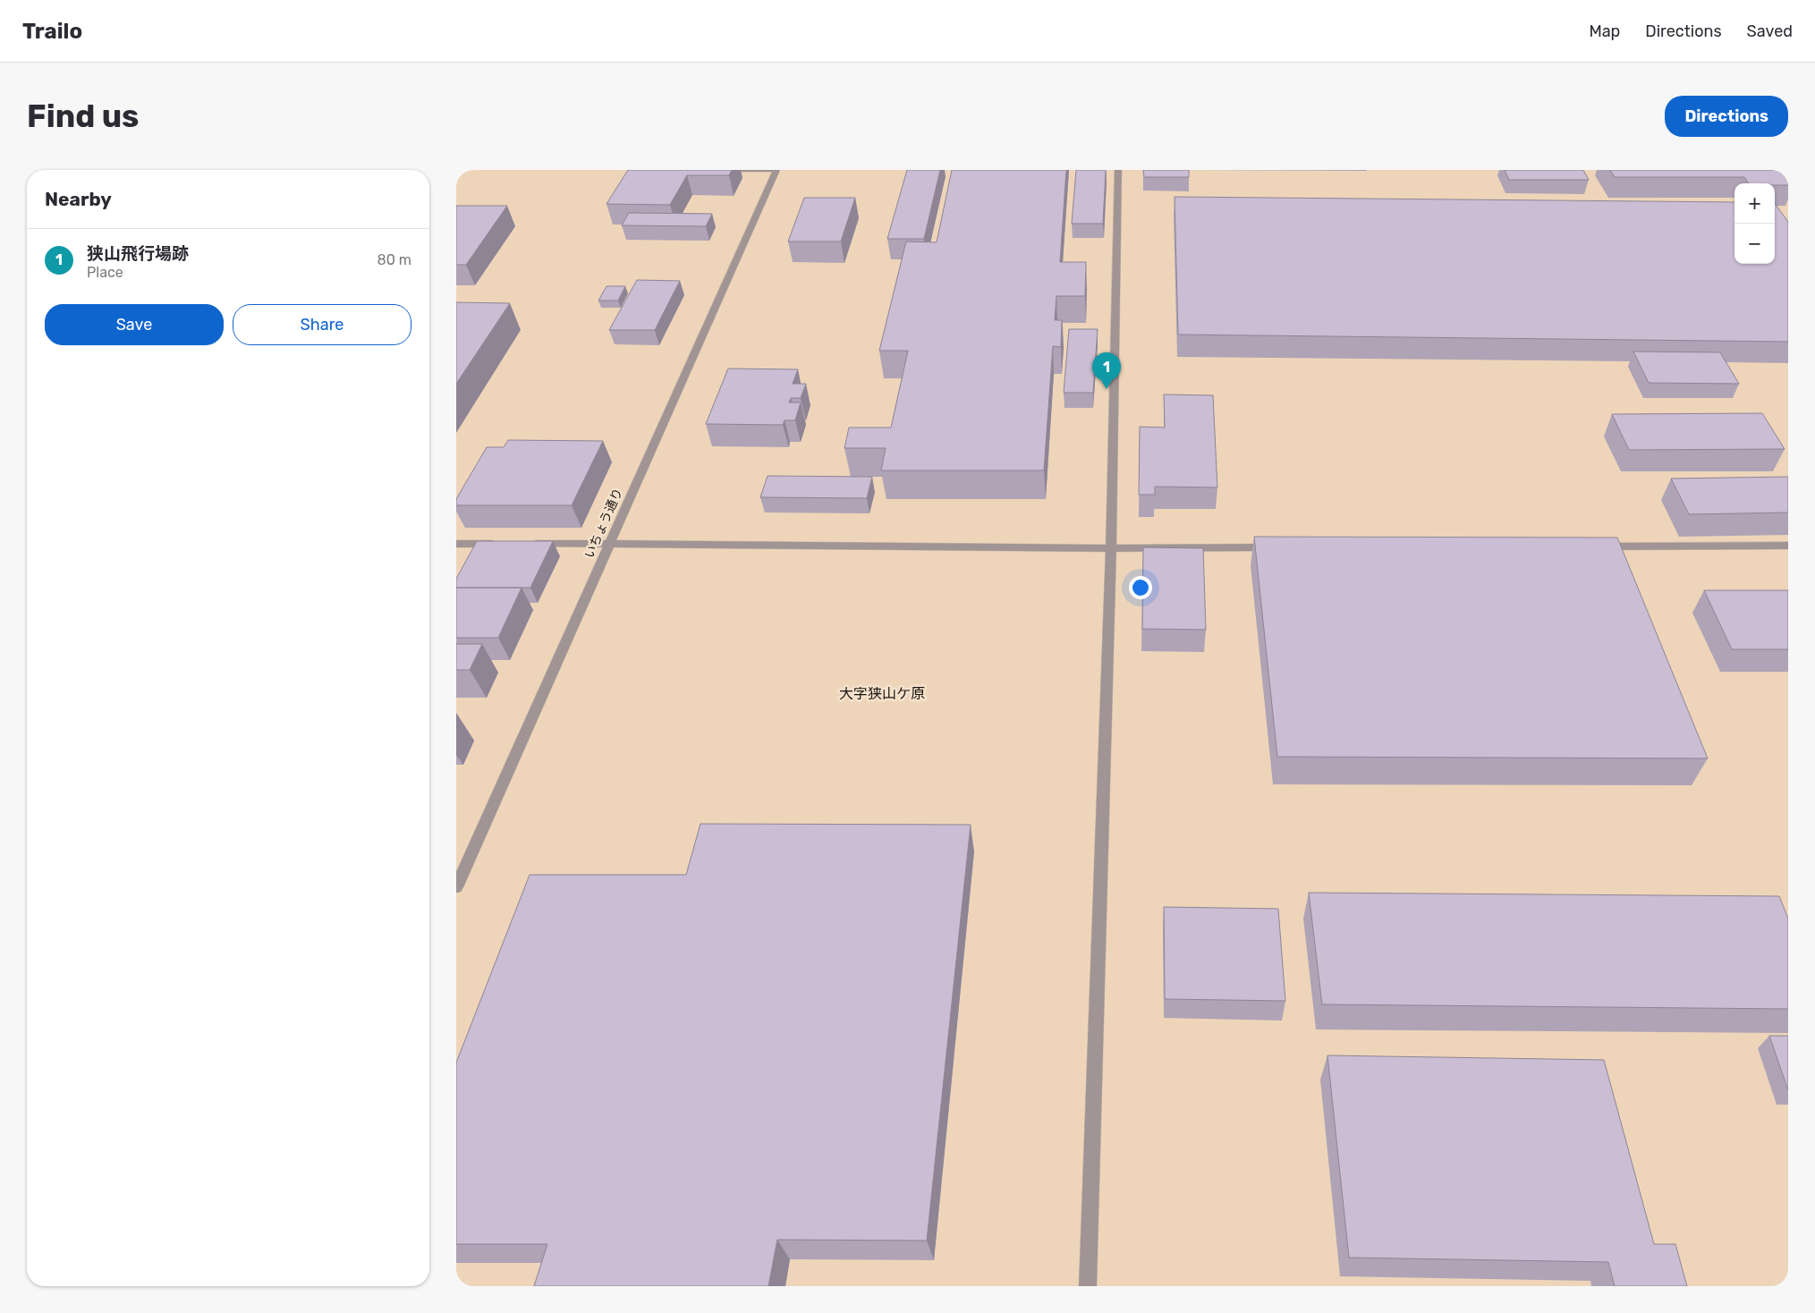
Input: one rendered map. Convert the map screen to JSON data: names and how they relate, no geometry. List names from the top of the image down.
{
  "streets": {
    "street": ["いちょう通り"]
  },
  "districts": ["大字狭山ケ原"],
  "page": {
    "header": "Trailo",
    "nav": ["Map", "Directions", "Saved"],
    "buttons": [
      "Directions",
      ["Save", "Share"]
    ],
    "title": "Find us",
    "heading": "Nearby",
    "map_buttons": ["+", "−"],
    "list": [
      {
        "mark": "1",
        "name": "狭山飛行場跡",
        "note": "Place",
        "value": "80 m"
      }
    ],
    "pins": "1"
  }
}
